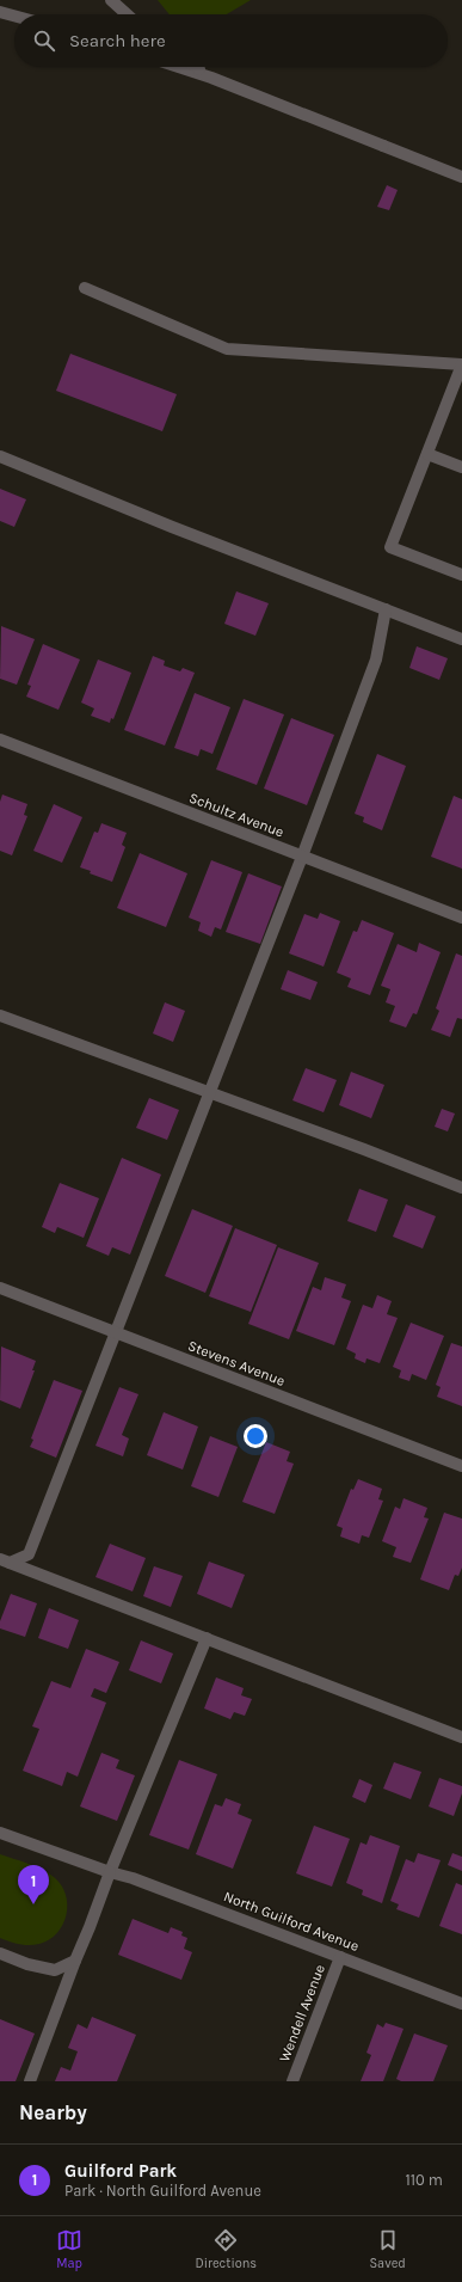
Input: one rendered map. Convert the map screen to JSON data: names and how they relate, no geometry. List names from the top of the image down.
{
  "streets": {
    "street": [
      "Schultz Avenue",
      "Stevens Avenue",
      "North Guilford Avenue",
      "Wendell Avenue"
    ]
  },
  "crossings": [
    ["North Guilford Avenue", "Wendell Avenue"]
  ],
  "page": {
    "search": "Search here",
    "pins": "1",
    "heading": "Nearby",
    "list": [
      {
        "mark": "1",
        "name": "Guilford Park",
        "note": "Park · North Guilford Avenue",
        "value": "110 m"
      }
    ],
    "nav": ["Map", "Directions", "Saved"]
  }
}
